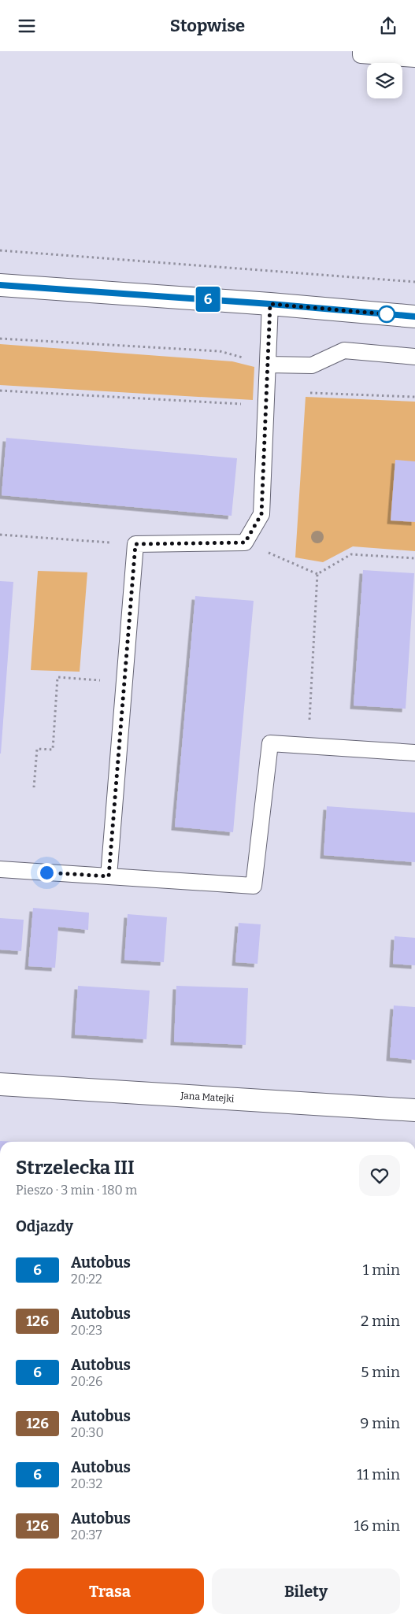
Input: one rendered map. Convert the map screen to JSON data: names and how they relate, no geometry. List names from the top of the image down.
{
  "streets": {
    "street": ["Jana Matejki"]
  },
  "lines": ["bus line 6"],
  "page": {
    "header": "Stopwise",
    "on_map": "6",
    "heading": [
      ["Strzelecka III", "Pieszo · 3 min · 180 m"],
      "Odjazdy"
    ],
    "list": [
      {
        "mark": "6",
        "name": "Autobus",
        "note": "20:22",
        "value": "1 min"
      },
      {
        "mark": "126",
        "name": "Autobus",
        "note": "20:23",
        "value": "2 min"
      },
      {
        "mark": "6",
        "name": "Autobus",
        "note": "20:26",
        "value": "5 min"
      },
      {
        "mark": "126",
        "name": "Autobus",
        "note": "20:30",
        "value": "9 min"
      },
      {
        "mark": "6",
        "name": "Autobus",
        "note": "20:32",
        "value": "11 min"
      },
      {
        "mark": "126",
        "name": "Autobus",
        "note": "20:37",
        "value": "16 min"
      }
    ],
    "buttons": ["Trasa", "Bilety"]
  }
}
